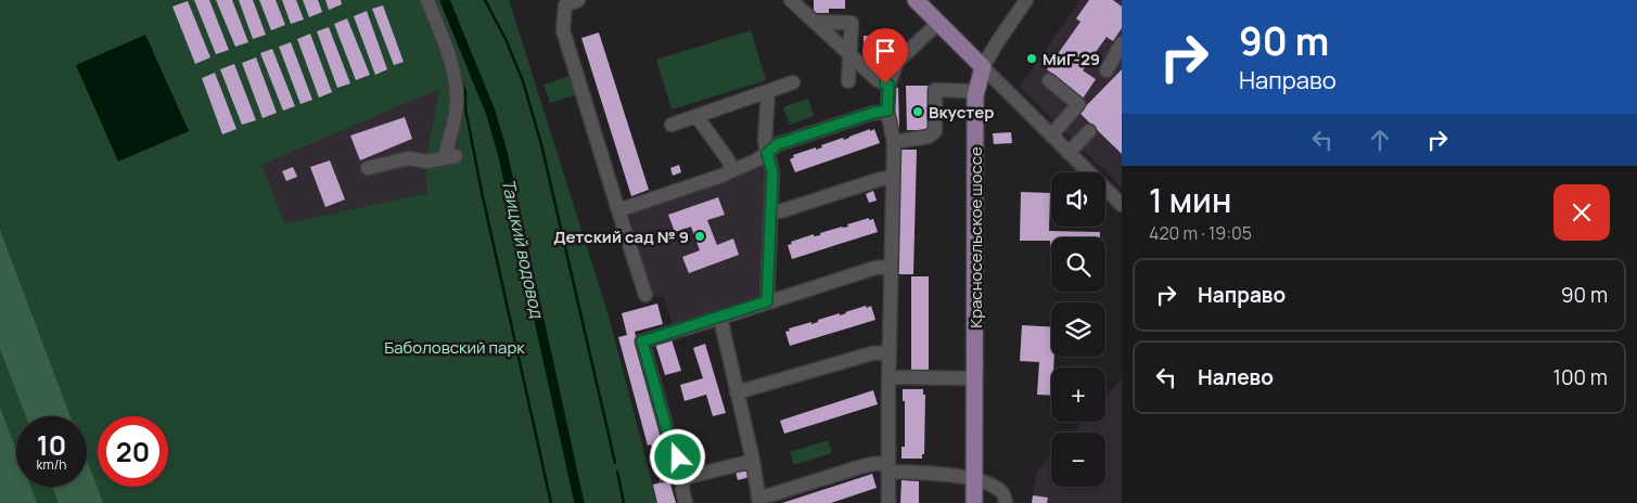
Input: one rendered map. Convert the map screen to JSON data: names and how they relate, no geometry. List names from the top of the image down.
{
  "streets": {
    "main road": ["Красносельское шоссе"]
  },
  "water": ["Таицкий водовод"],
  "parks": ["Баболовский парк"],
  "places": ["МиГ-29", "Вкустер", "Детский сад № 9"],
  "page": {
    "turn": ["90 m", "Направо"],
    "heading": ["1 мин", "420 m · 19:05"],
    "map_buttons": ["+", "−"],
    "list": [
      {
        "name": "Направо",
        "value": "90 m"
      },
      {
        "name": "Налево",
        "value": "100 m"
      }
    ],
    "speed": "10 km/h",
    "limit": "20"
  }
}
